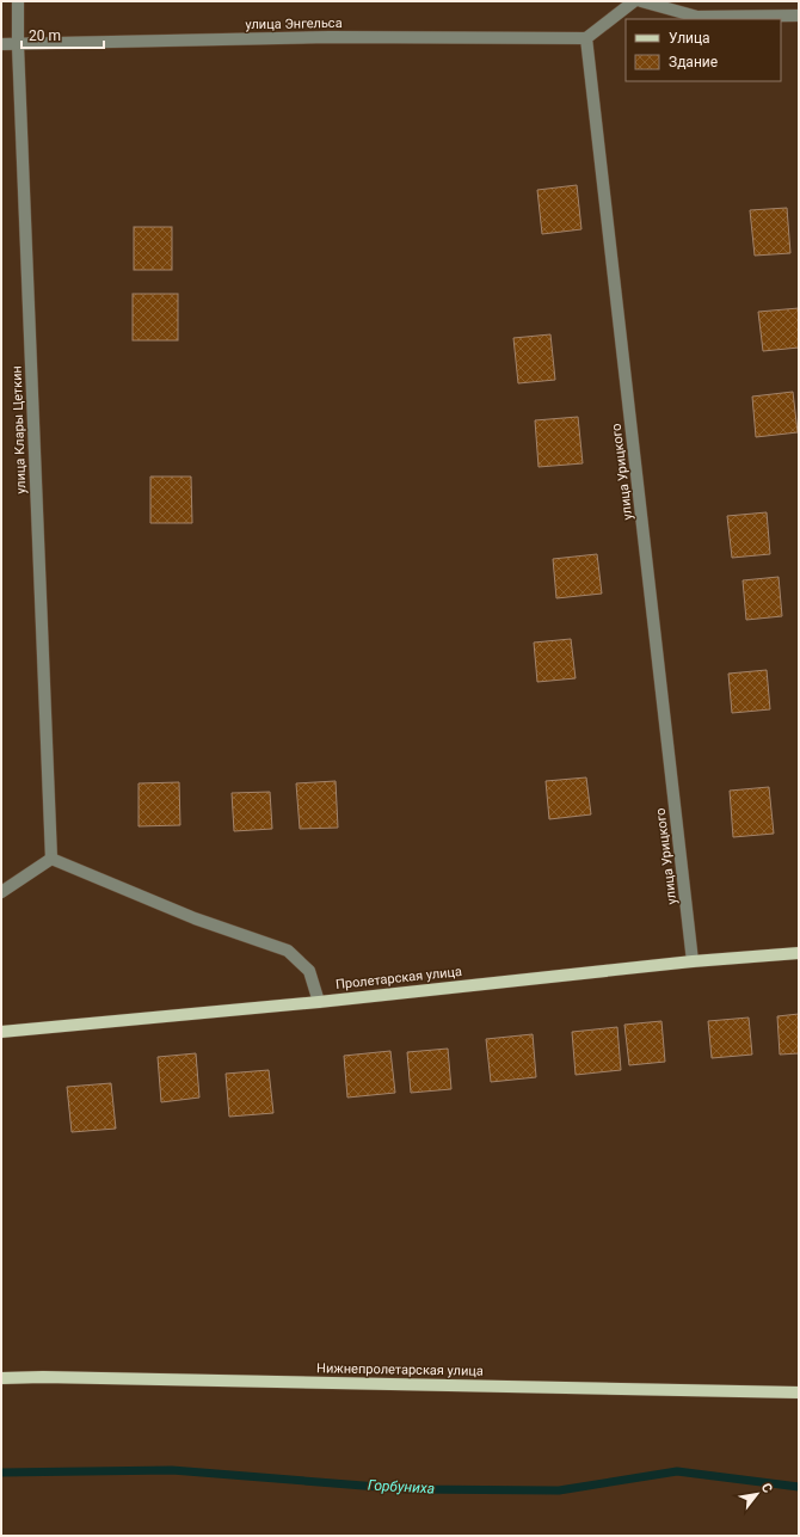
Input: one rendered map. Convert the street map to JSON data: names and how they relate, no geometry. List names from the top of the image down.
{
  "streets": {
    "main road": ["Пролетарская улица", "Нижнепролетарская улица"],
    "street": ["улица Энгельса", "улица Клары Цеткин", "улица Урицкого"]
  },
  "crossings": [
    ["улица Энгельса", "улица Клары Цеткин"],
    ["улица Энгельса", "улица Урицкого"],
    ["улица Урицкого", "Пролетарская улица"]
  ],
  "water": ["Горбуниха"],
  "legend": ["Улица", "Здание"],
  "scale_bar": "20 m",
  "north": "top right"
}
